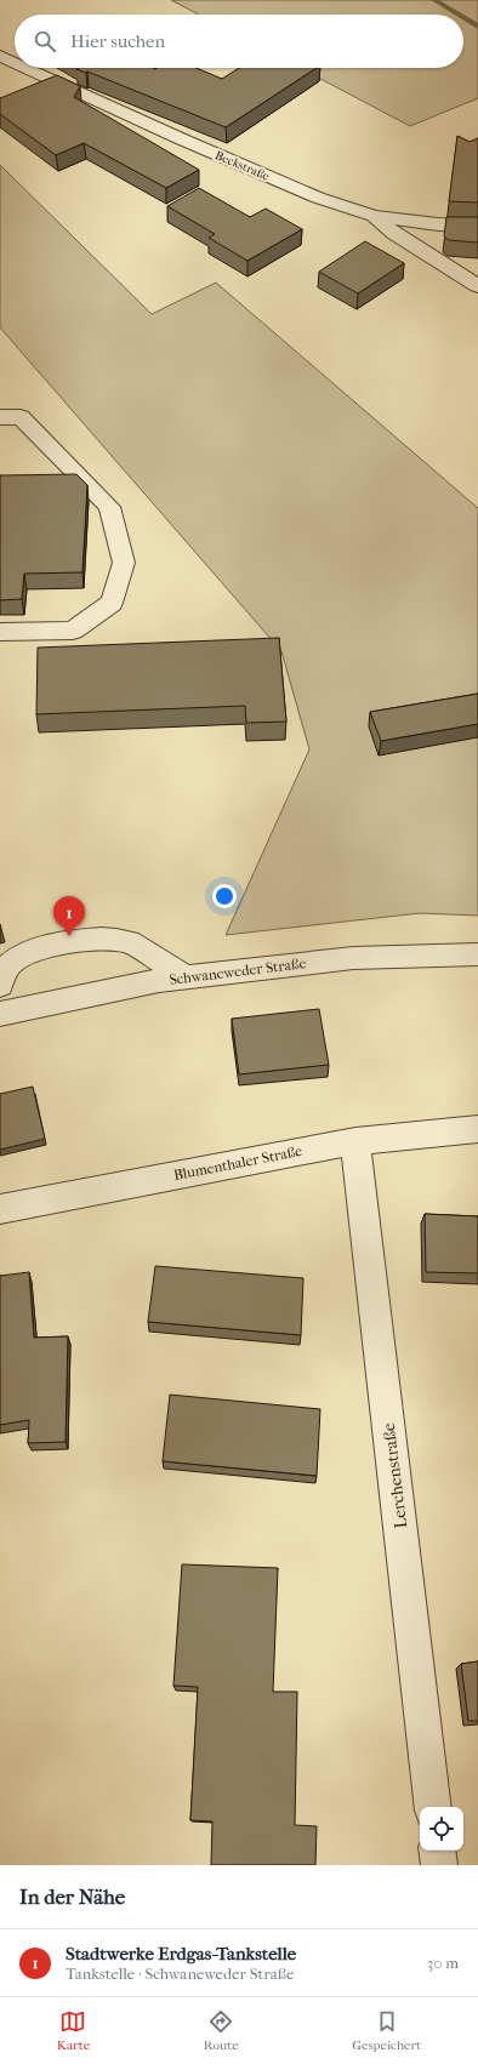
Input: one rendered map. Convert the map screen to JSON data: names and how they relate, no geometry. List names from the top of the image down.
{
  "streets": {
    "street": [
      "Beckstraße",
      "Schwaneweder Straße",
      "Blumenthaler Straße",
      "Lerchenstraße"
    ]
  },
  "crossings": [
    ["Blumenthaler Straße", "Lerchenstraße"]
  ],
  "page": {
    "search": "Hier suchen",
    "pins": "1",
    "heading": "In der Nähe",
    "list": [
      {
        "mark": "1",
        "name": "Stadtwerke Erdgas-Tankstelle",
        "note": "Tankstelle · Schwaneweder Straße",
        "value": "30 m"
      }
    ],
    "nav": ["Karte", "Route", "Gespeichert"]
  }
}
